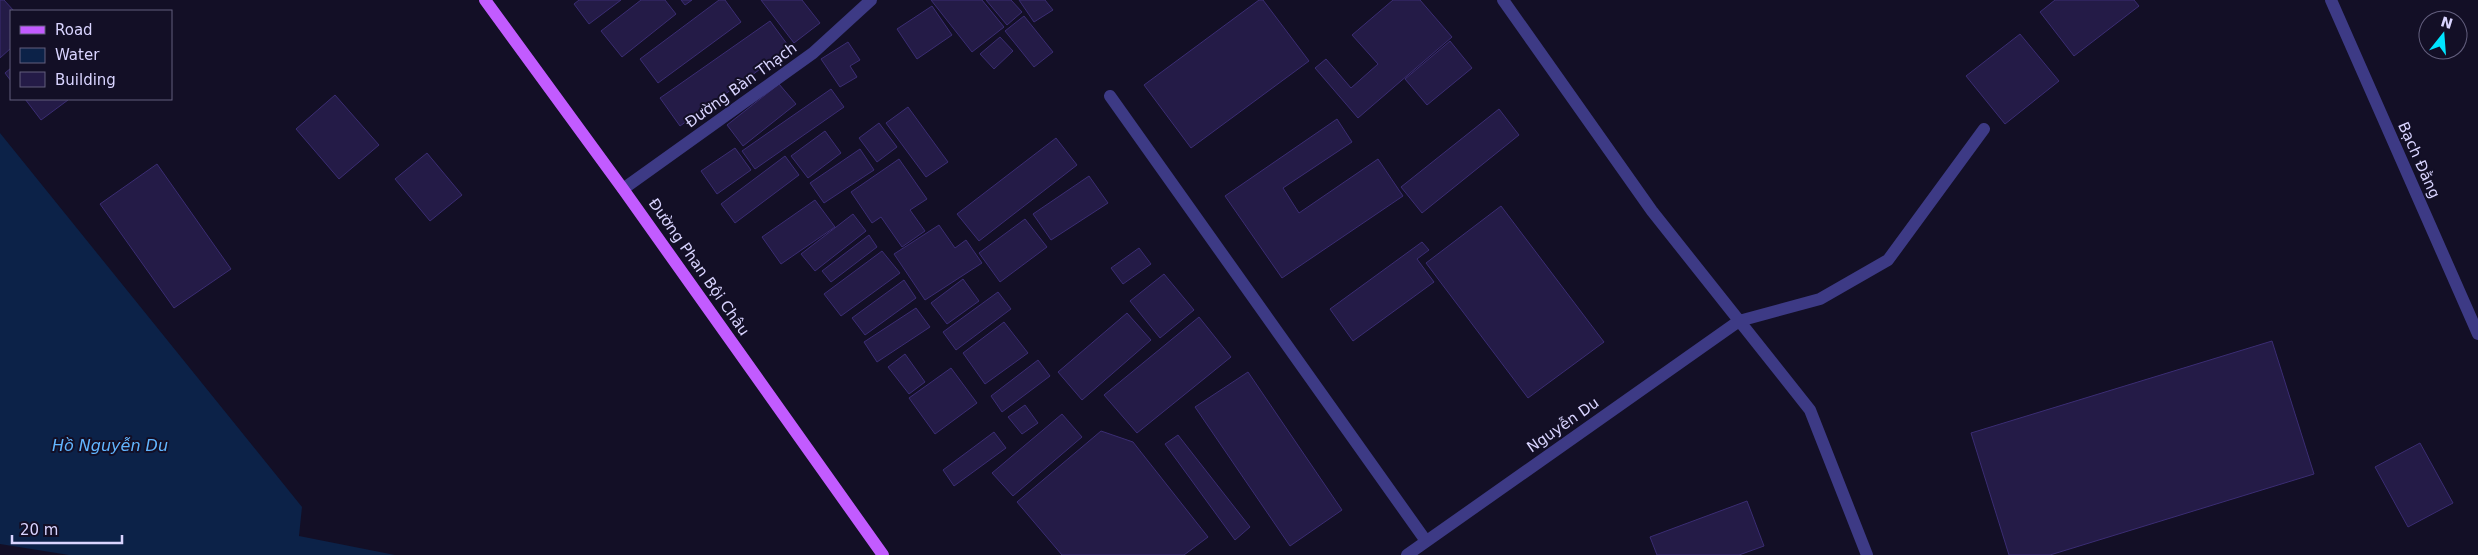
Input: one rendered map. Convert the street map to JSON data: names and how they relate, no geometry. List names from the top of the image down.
{
  "streets": {
    "main road": ["Đường Phan Bội Châu"],
    "street": ["Đường Bàn Thạch", "Bạch Đằng", "Nguyễn Du"]
  },
  "crossings": [
    ["Đường Bàn Thạch", "Đường Phan Bội Châu"]
  ],
  "water": ["Hồ Nguyễn Du"],
  "legend": ["Road", "Water", "Building"],
  "scale_bar": "20 m",
  "north": "top"
}
